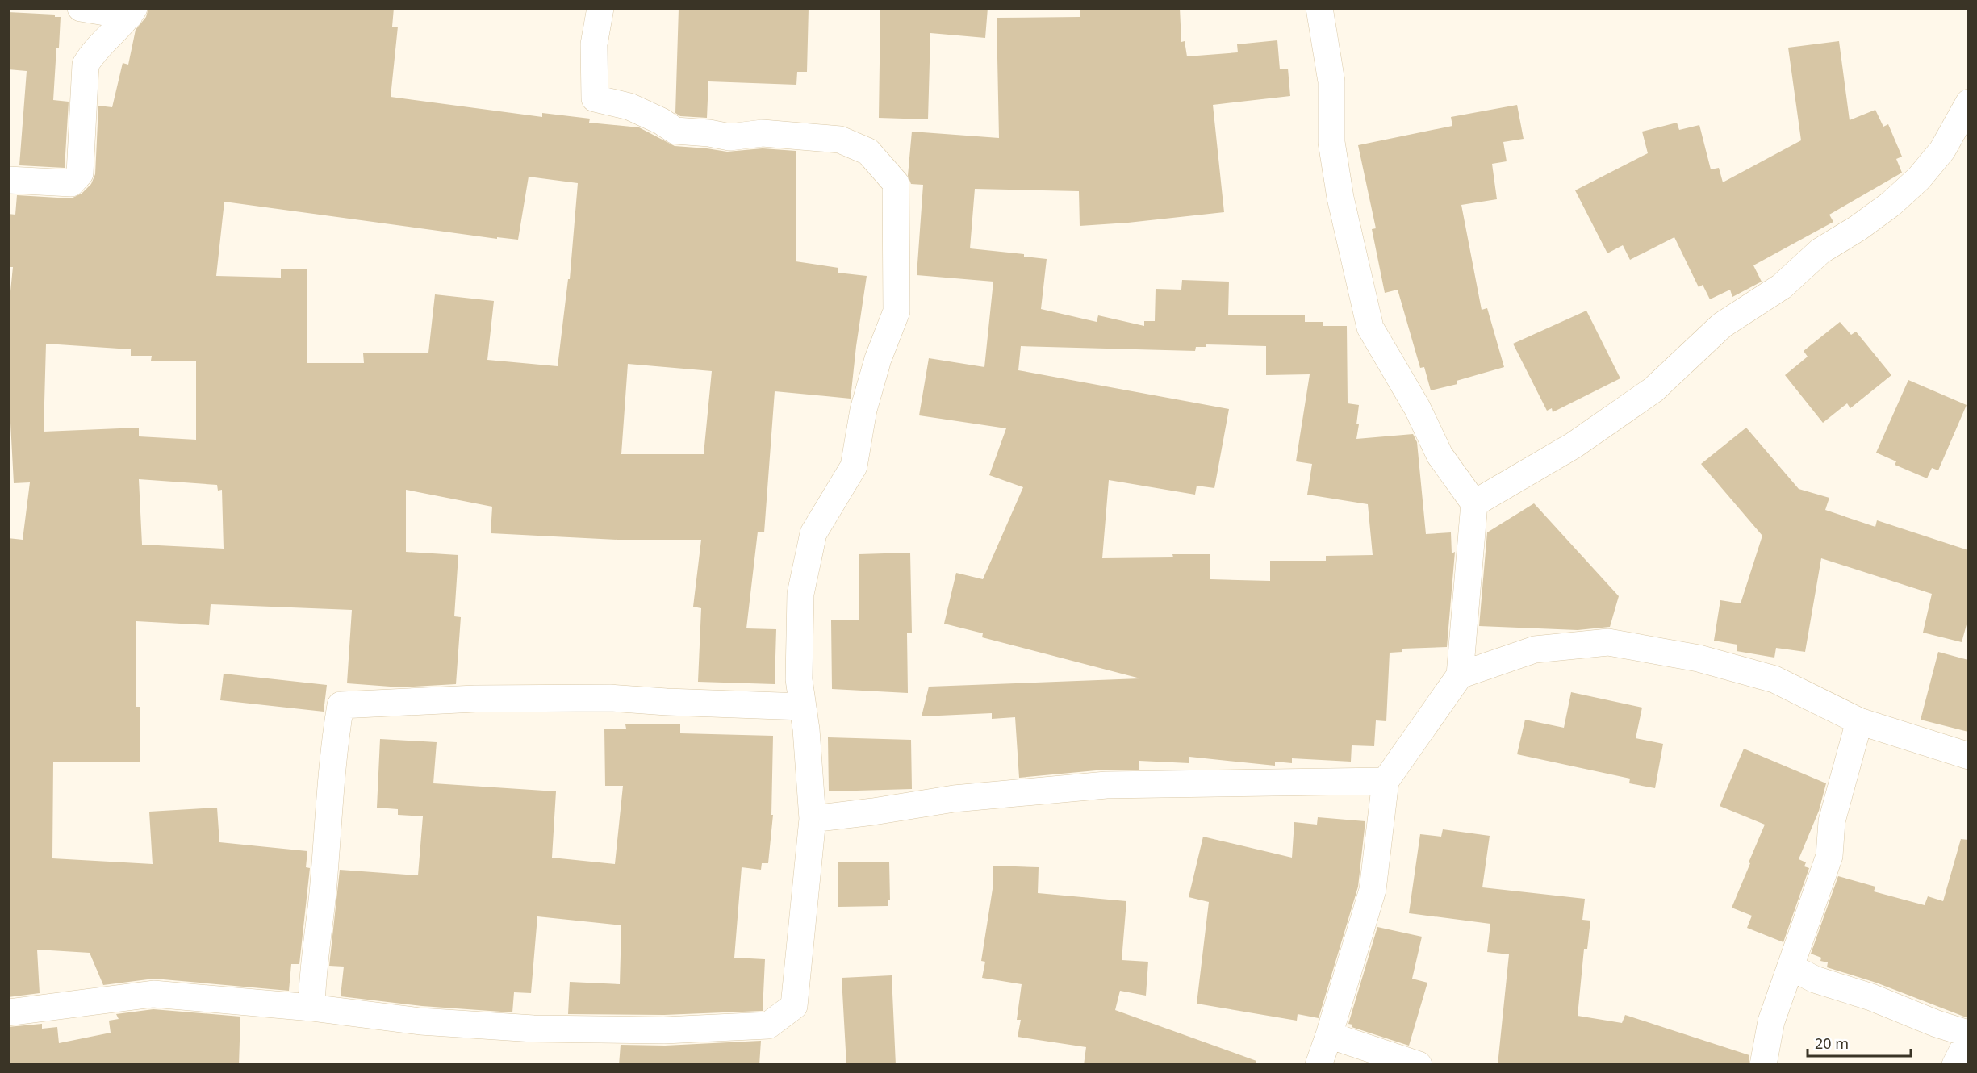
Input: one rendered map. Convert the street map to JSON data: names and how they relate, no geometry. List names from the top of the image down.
{
  "scale_bar": "20 m"
}
